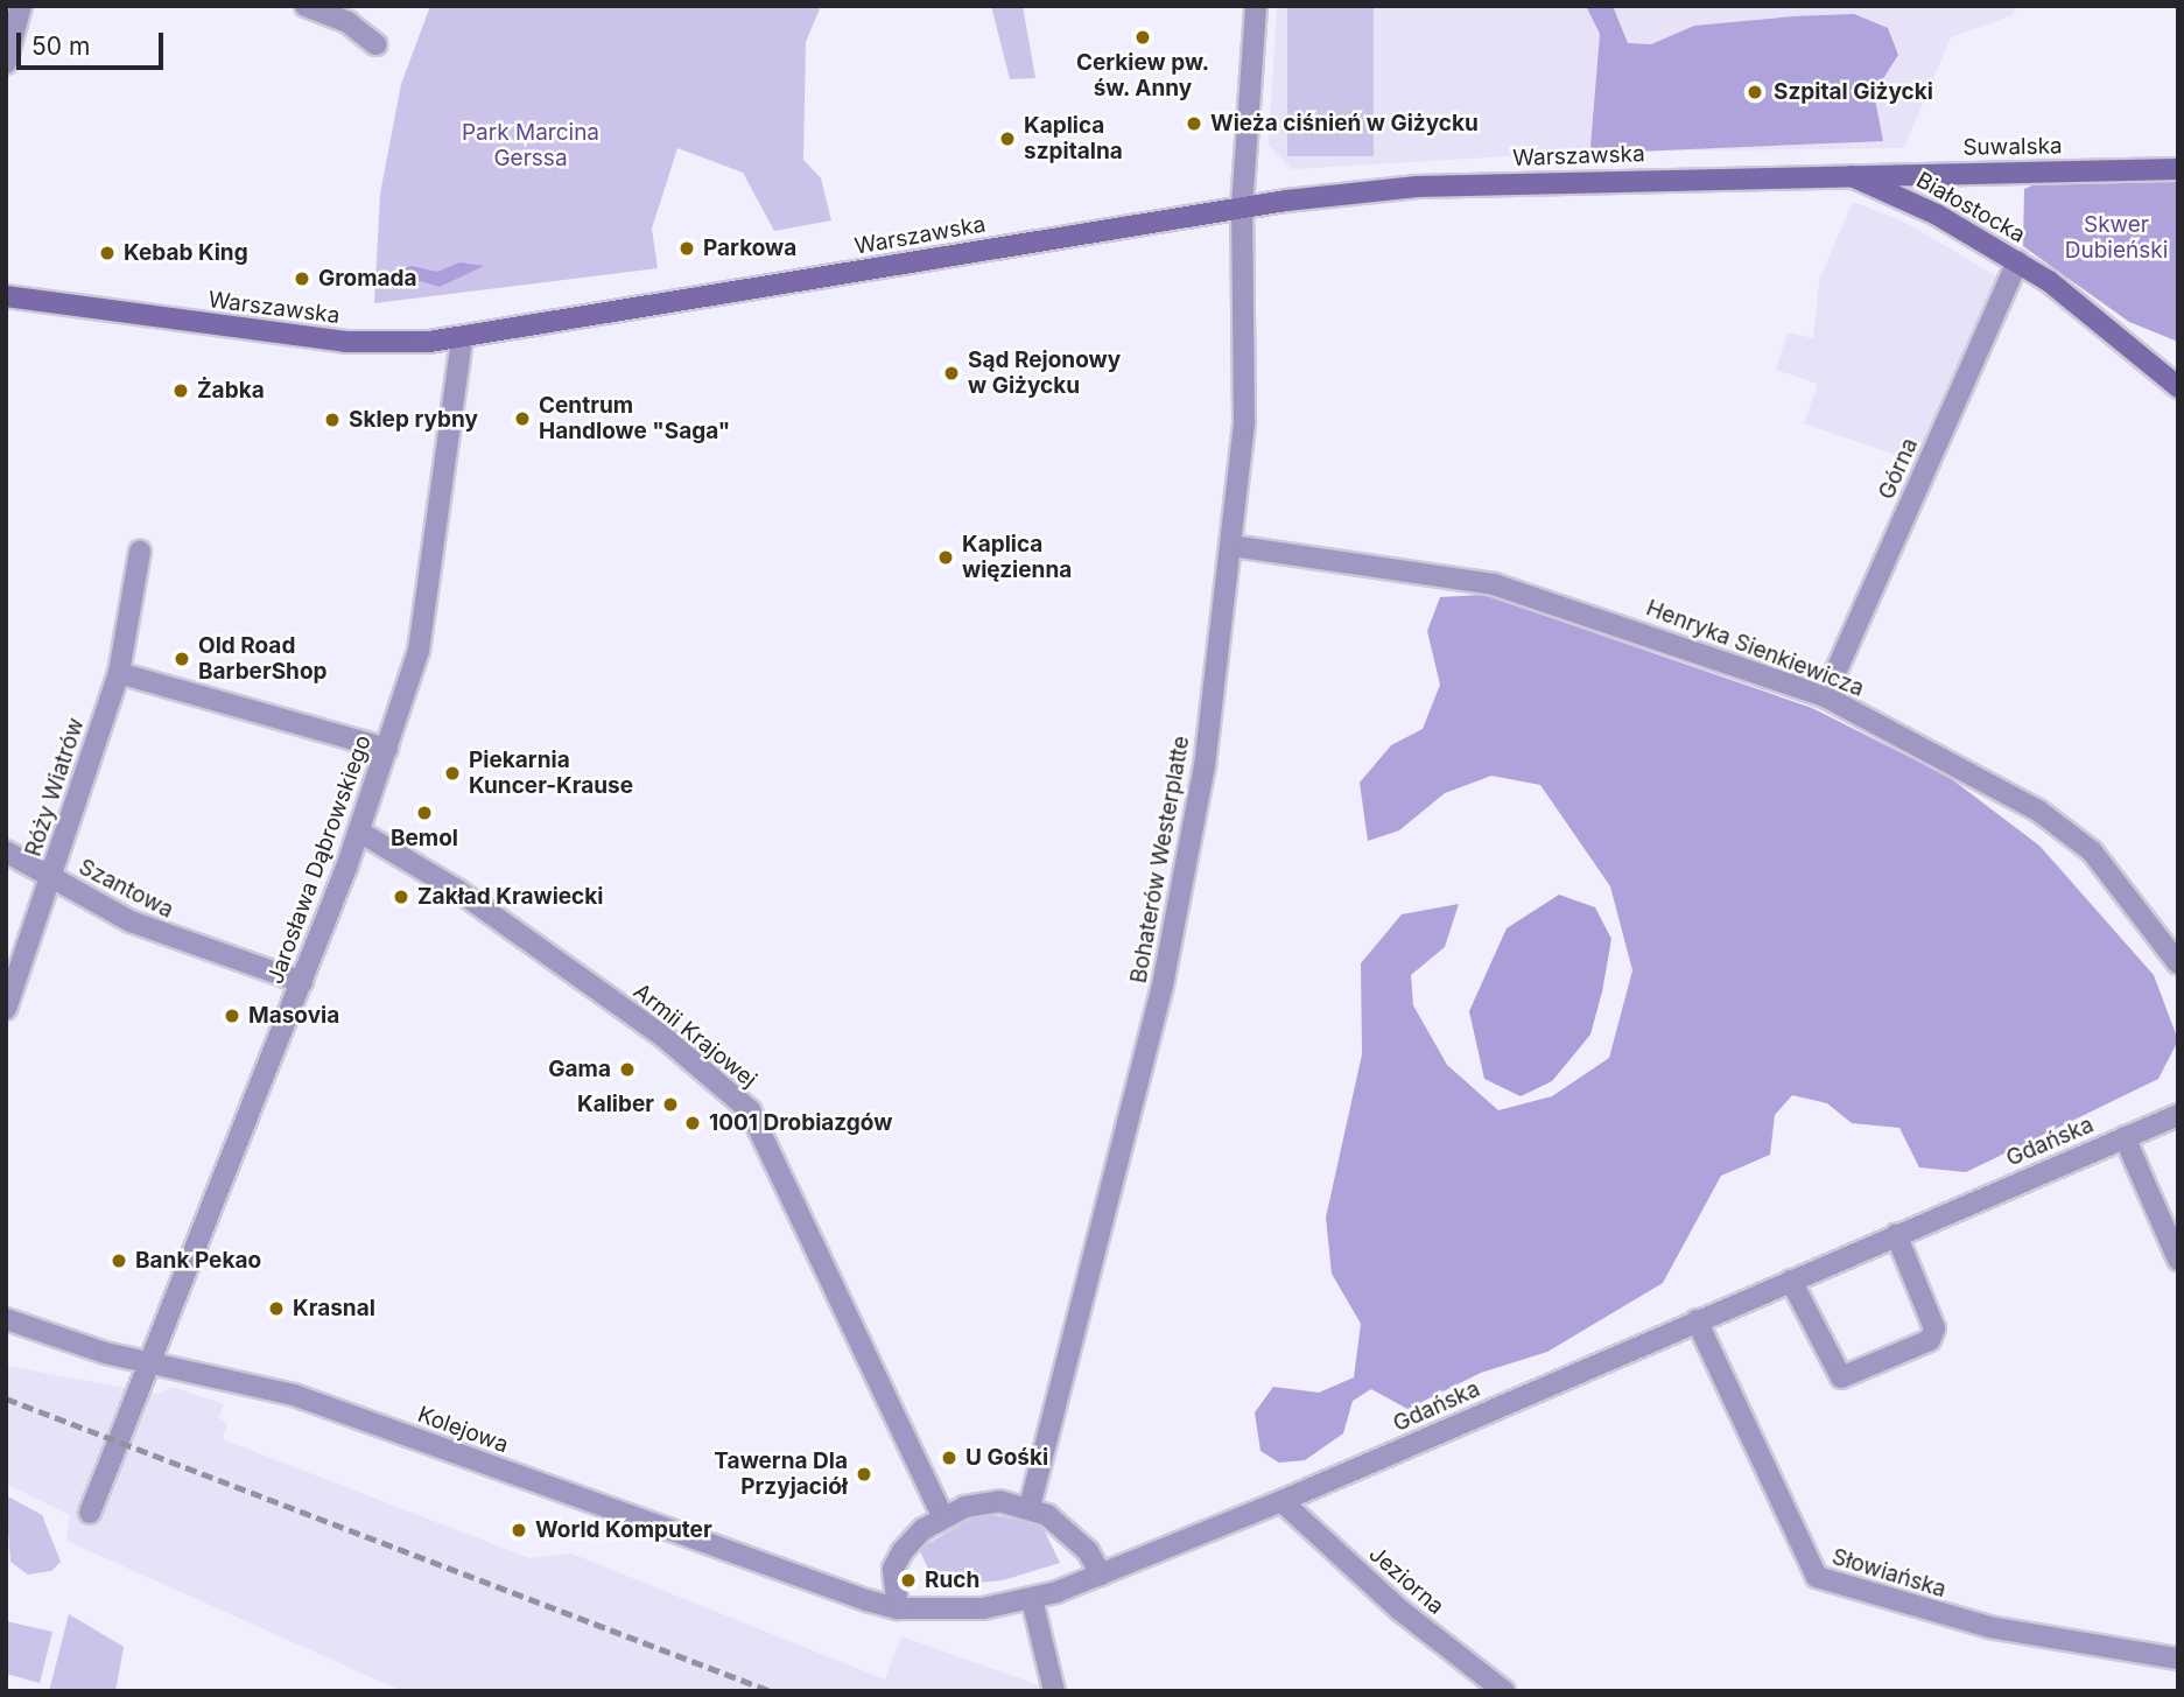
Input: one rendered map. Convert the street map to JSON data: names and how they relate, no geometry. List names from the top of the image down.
{
  "streets": {
    "street": [
      "Suwalska",
      "Warszawska",
      "Białostocka",
      "Górna",
      "Henryka Sienkiewicza",
      "Róży Wiatrów",
      "Jarosława Dąbrowskiego",
      "Bohaterów Westerplatte",
      "Szantowa",
      "Armii Krajowej",
      "Gdańska",
      "Kolejowa",
      "Słowiańska",
      "Jeziorna"
    ]
  },
  "crossings": [
    ["Suwalska", "Warszawska"],
    ["Suwalska", "Białostocka"],
    ["Warszawska", "Białostocka"],
    ["Warszawska", "Jarosława Dąbrowskiego"],
    ["Warszawska", "Bohaterów Westerplatte"],
    ["Białostocka", "Górna"],
    ["Górna", "Henryka Sienkiewicza"],
    ["Henryka Sienkiewicza", "Bohaterów Westerplatte"],
    ["Róży Wiatrów", "Szantowa"],
    ["Jarosława Dąbrowskiego", "Szantowa"],
    ["Jarosława Dąbrowskiego", "Armii Krajowej"],
    ["Jarosława Dąbrowskiego", "Kolejowa"],
    ["Gdańska", "Kolejowa"],
    ["Gdańska", "Słowiańska"],
    ["Gdańska", "Jeziorna"]
  ],
  "parks": ["Park Marcina Gerssa", "Skwer Dubieński"],
  "places": [
    "Cerkiew pw. św. Anny",
    "Szpital Giżycki",
    "Wieża ciśnień w Giżycku",
    "Kaplica szpitalna",
    "Parkowa",
    "Kebab King",
    "Gromada",
    "Sąd Rejonowy w Giżycku",
    "Żabka",
    "Centrum Handlowe \"Saga\"",
    "Sklep rybny",
    "Kaplica więzienna",
    "Old Road BarberShop",
    "Piekarnia Kuncer-Krause",
    "Bemol",
    "Zakład Krawiecki",
    "Masovia",
    "Gama",
    "Kaliber",
    "1001 Drobiazgów",
    "Bank Pekao",
    "Krasnal",
    "U Gośki",
    "Tawerna Dla Przyjaciół",
    "World Komputer",
    "Ruch"
  ],
  "scale_bar": "50 m"
}
